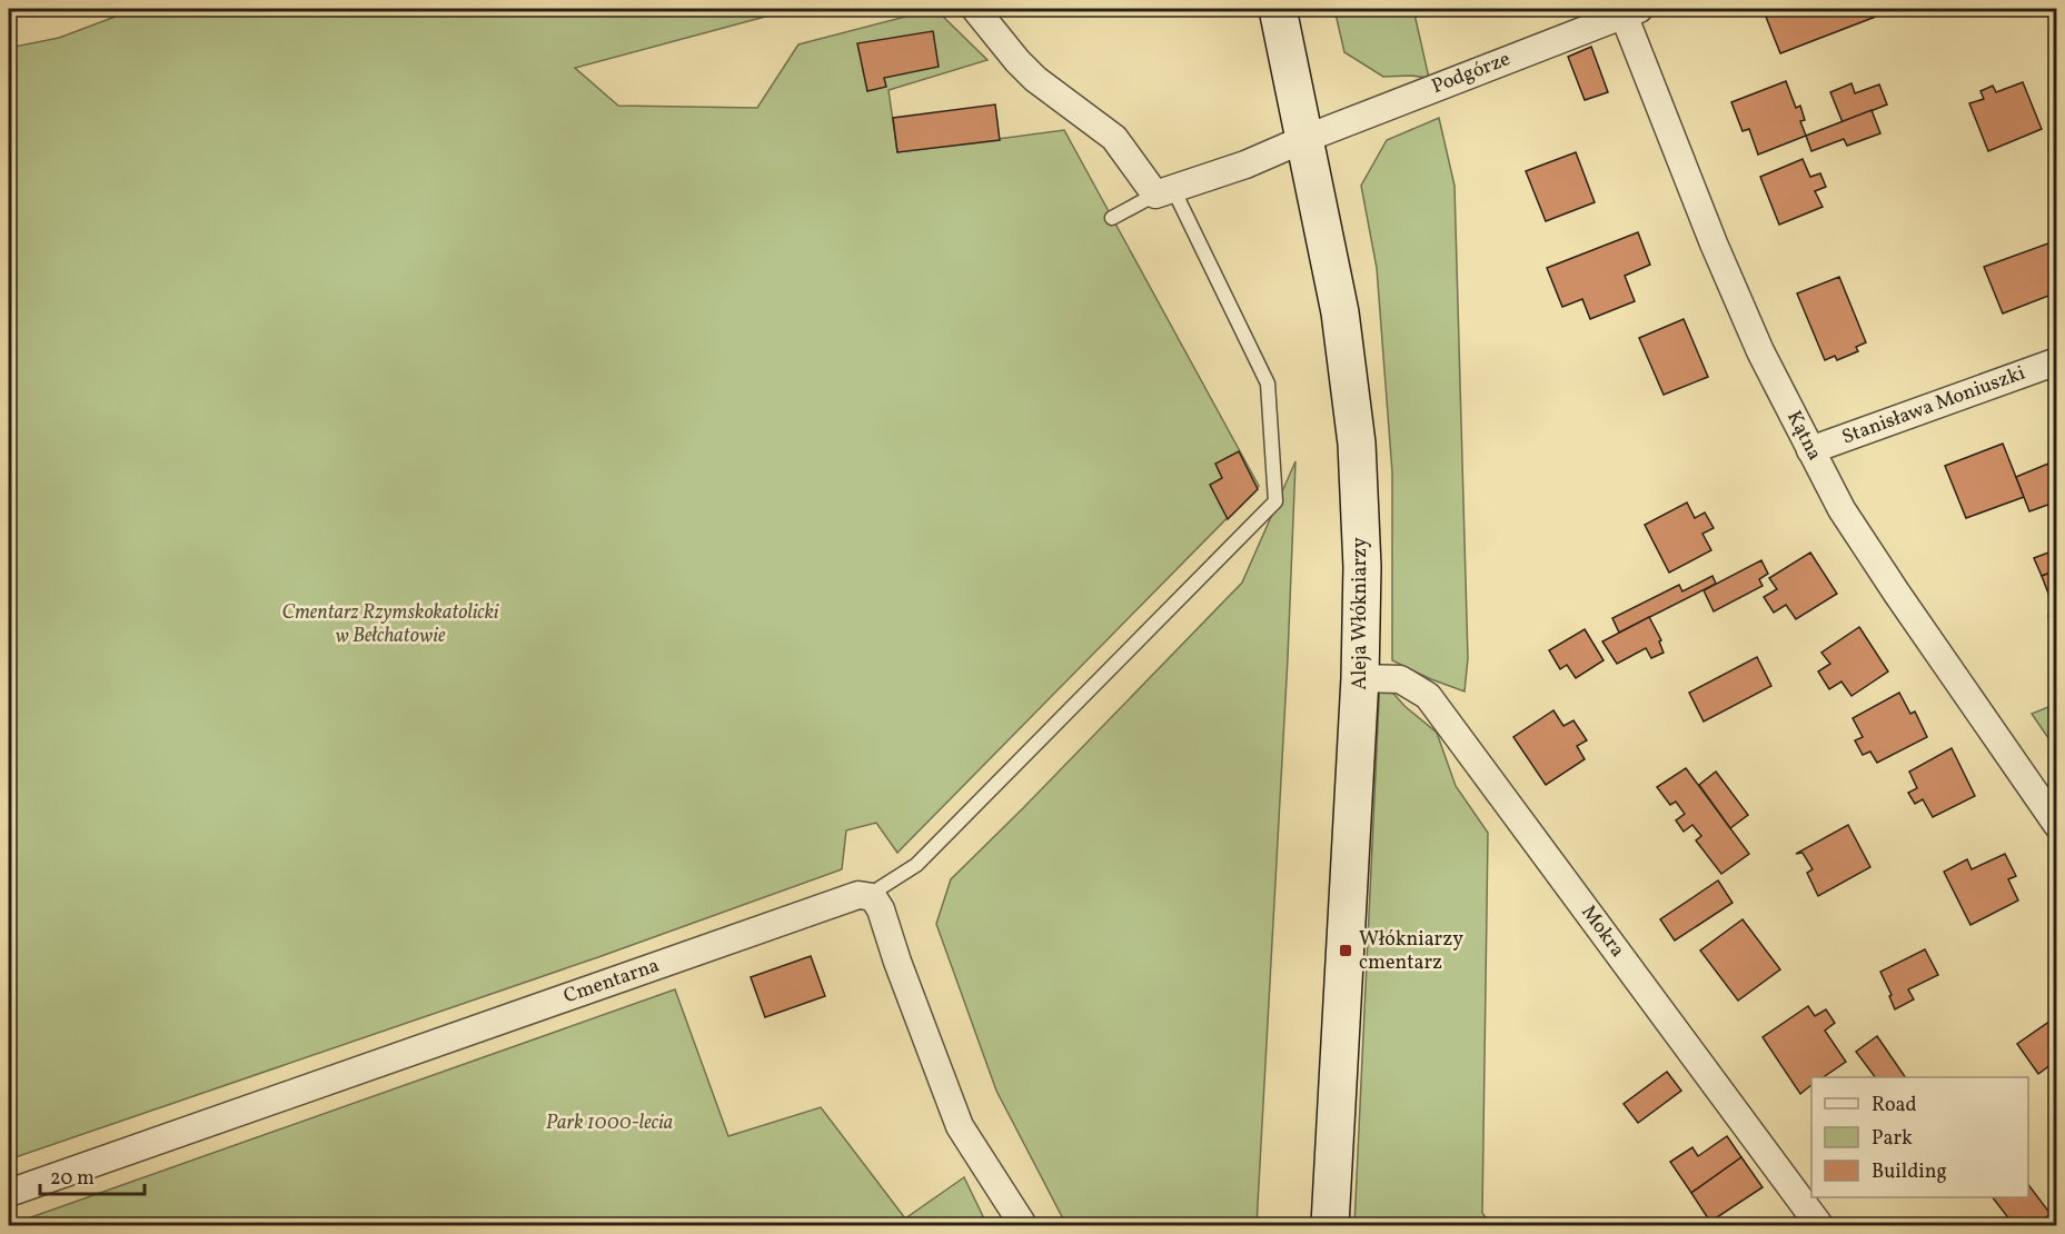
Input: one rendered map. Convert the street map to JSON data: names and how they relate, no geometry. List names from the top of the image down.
{
  "streets": {
    "main road": ["Aleja Włókniarzy"],
    "street": [
      "Podgórze",
      "Stanisława Moniuszki",
      "Kątna",
      "Mokra",
      "Cmentarna"
    ]
  },
  "crossings": [
    ["Podgórze", "Kątna"],
    ["Podgórze", "Aleja Włókniarzy"],
    ["Stanisława Moniuszki", "Kątna"],
    ["Aleja Włókniarzy", "Mokra"]
  ],
  "parks": ["Cmentarz Rzymskokatolicki w Bełchatowie", "Park 1000-lecia"],
  "places": {
    "transit": ["Włókniarzy cmentarz"]
  },
  "legend": ["Road", "Park", "Building"],
  "scale_bar": "20 m"
}
